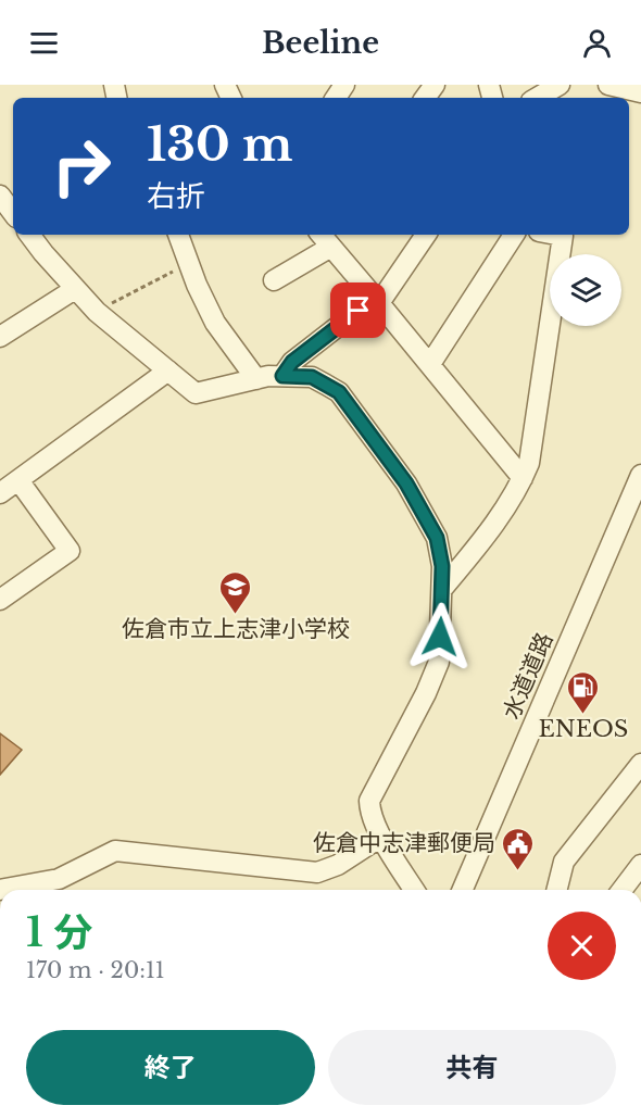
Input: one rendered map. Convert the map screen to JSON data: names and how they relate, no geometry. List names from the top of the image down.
{
  "streets": {
    "street": ["水道道路"]
  },
  "places": {
    "school or university": ["佐倉市立上志津小学校"],
    "fuel station": ["ENEOS"],
    "public building": ["佐倉中志津郵便局"]
  },
  "page": {
    "header": "Beeline",
    "turn": ["130 m", "右折"],
    "heading": ["1 分", "170 m · 20:11"],
    "buttons": ["終了", "共有"]
  }
}
